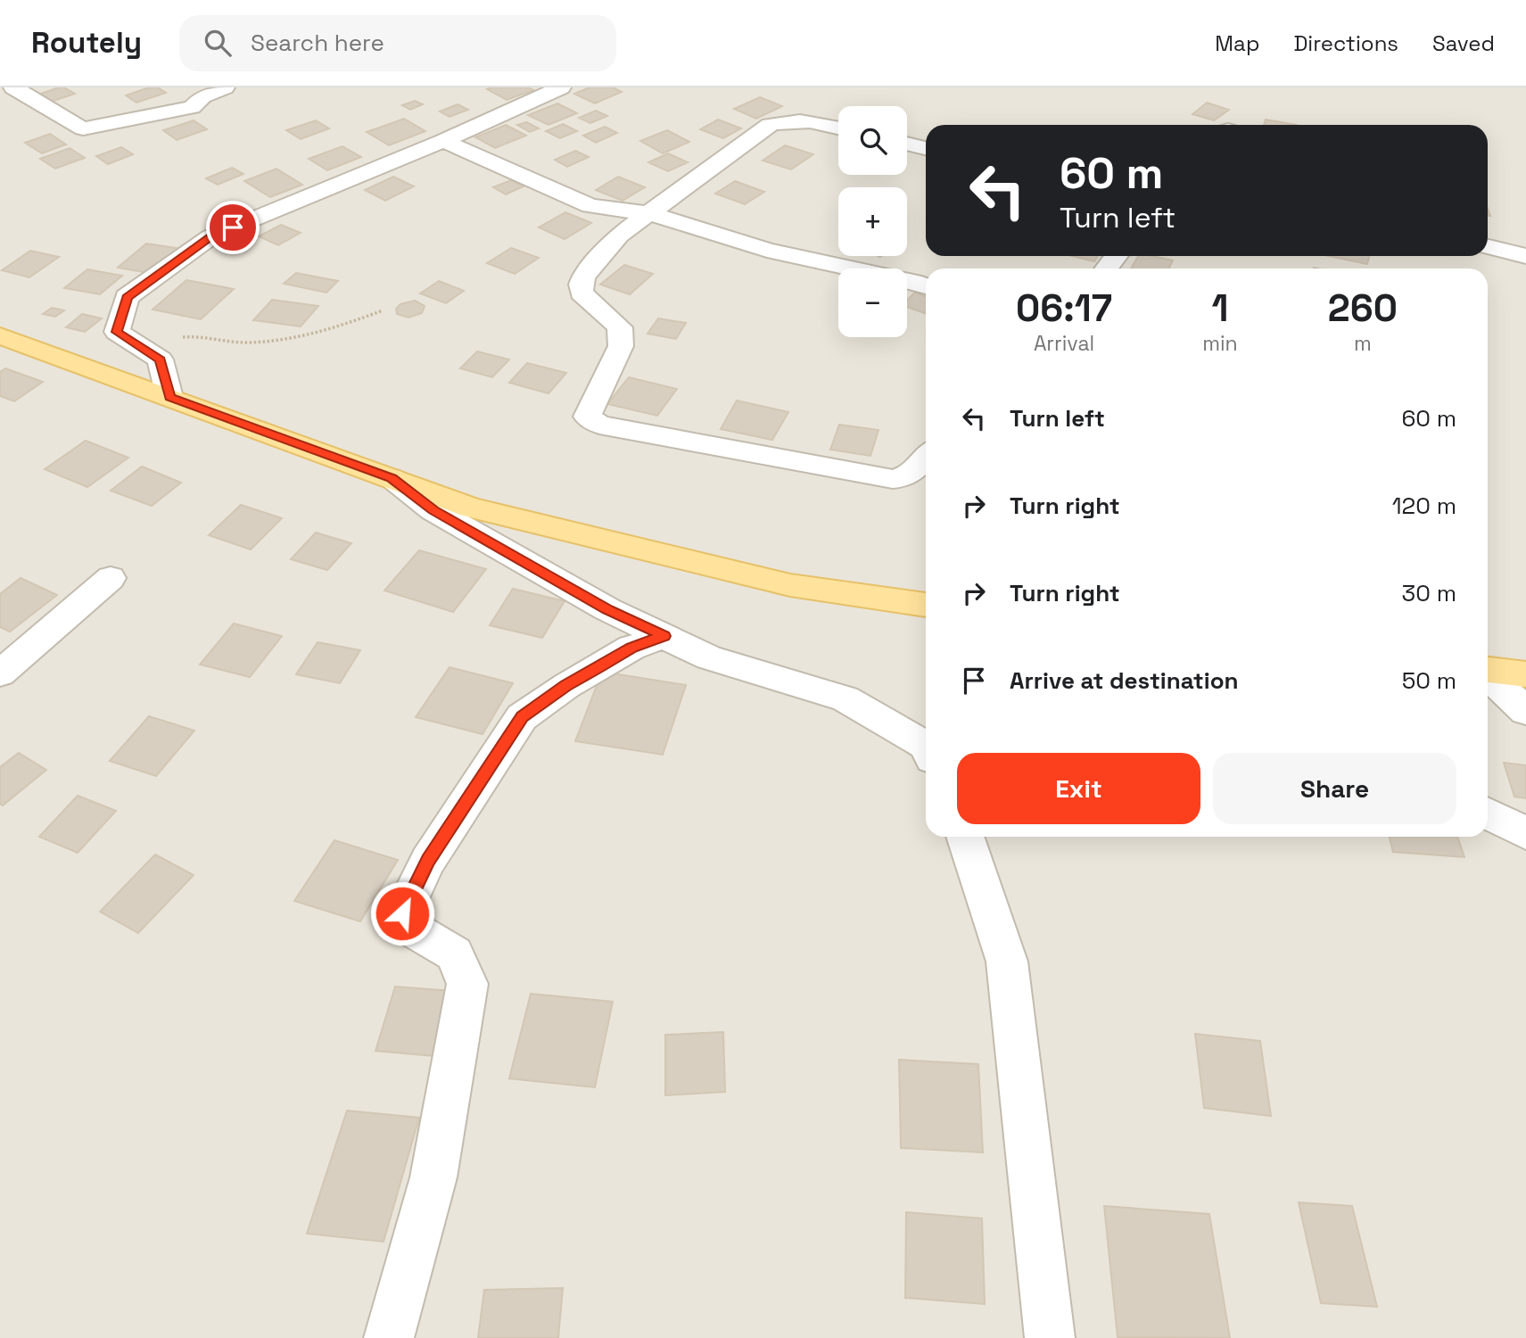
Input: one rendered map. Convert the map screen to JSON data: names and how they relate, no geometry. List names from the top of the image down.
{
  "page": {
    "header": "Routely",
    "search": "Search here",
    "nav": ["Map", "Directions", "Saved"],
    "map_buttons": ["+", "−"],
    "turn": ["60 m", "Turn left"],
    "eta": [
      "06:17",
      "Arrival",
      "1",
      "min",
      "260",
      "m"
    ],
    "list": [
      {
        "name": "Turn left",
        "value": "60 m"
      },
      {
        "name": "Turn right",
        "value": "120 m"
      },
      {
        "name": "Turn right",
        "value": "30 m"
      },
      {
        "name": "Arrive at destination",
        "value": "50 m"
      }
    ],
    "buttons": ["Exit", "Share"]
  }
}
